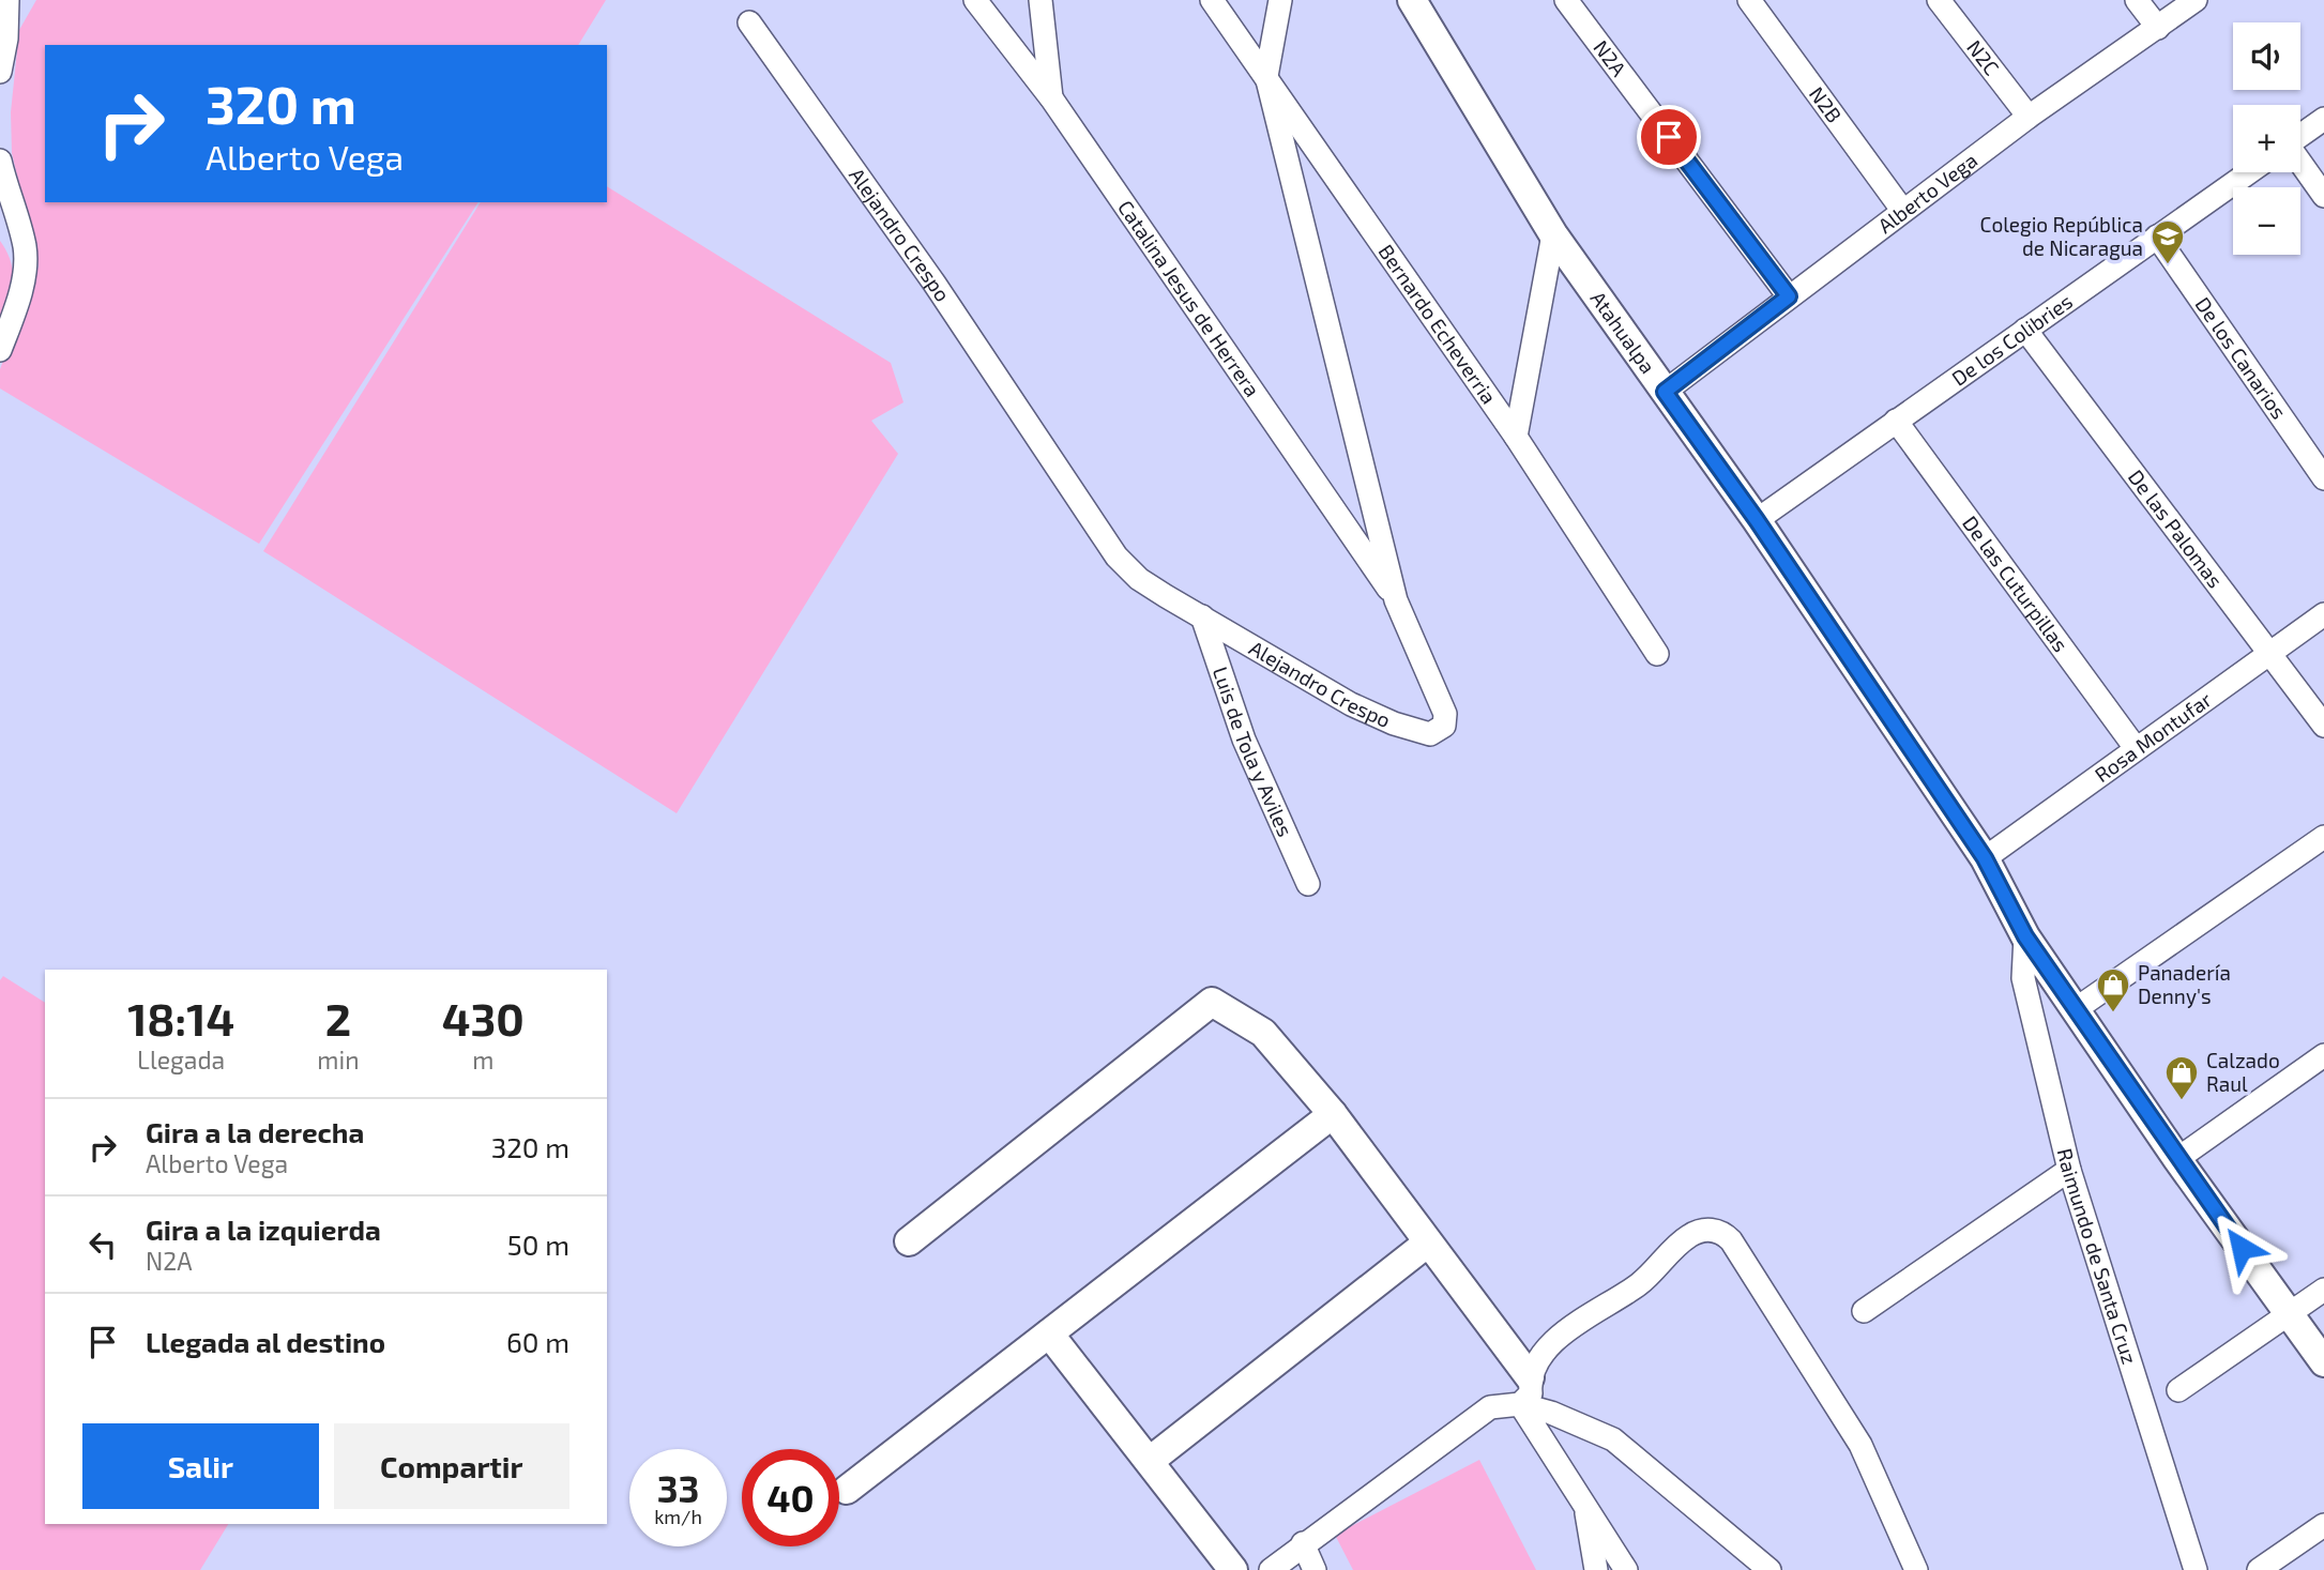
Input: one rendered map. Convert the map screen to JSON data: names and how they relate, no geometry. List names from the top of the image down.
{
  "streets": {
    "street": [
      "N2C",
      "N2A",
      "N2B",
      "Alberto Vega",
      "Alejandro Crespo",
      "Catalina Jesus de Herrera",
      "Bernardo Echeverria",
      "Atahualpa",
      "De los Colibries",
      "De los Canarios",
      "De las Palomas",
      "De las Cuturpillas",
      "Rosa Montufar",
      "Luis de Tola y Aviles",
      "Raimundo de Santa Cruz"
    ]
  },
  "crossings": [
    ["N2C", "Alberto Vega"],
    ["N2A", "Alberto Vega"],
    ["N2B", "Alberto Vega"],
    ["Alberto Vega", "Atahualpa"],
    ["Alejandro Crespo", "Catalina Jesus de Herrera"],
    ["Alejandro Crespo", "Bernardo Echeverria"],
    ["Alejandro Crespo", "Luis de Tola y Aviles"],
    ["Atahualpa", "De los Colibries"],
    ["Atahualpa", "Rosa Montufar"],
    ["Atahualpa", "Raimundo de Santa Cruz"],
    ["De los Colibries", "De los Canarios"],
    ["De los Colibries", "De las Palomas"],
    ["De los Colibries", "De las Cuturpillas"],
    ["De las Palomas", "Rosa Montufar"],
    ["De las Cuturpillas", "Rosa Montufar"]
  ],
  "places": {
    "school or university": ["Colegio República de Nicaragua"],
    "shop": ["Panadería Denny's", "Calzado Raul"]
  },
  "page": {
    "map_buttons": ["+", "−"],
    "turn": ["320 m", "Alberto Vega"],
    "eta": [
      "18:14",
      "Llegada",
      "2",
      "min",
      "430",
      "m"
    ],
    "list": [
      {
        "name": "Gira a la derecha",
        "note": "Alberto Vega",
        "value": "320 m"
      },
      {
        "name": "Gira a la izquierda",
        "note": "N2A",
        "value": "50 m"
      },
      {
        "name": "Llegada al destino",
        "value": "60 m"
      }
    ],
    "buttons": ["Salir", "Compartir"],
    "speed": "33 km/h",
    "limit": "40"
  }
}
